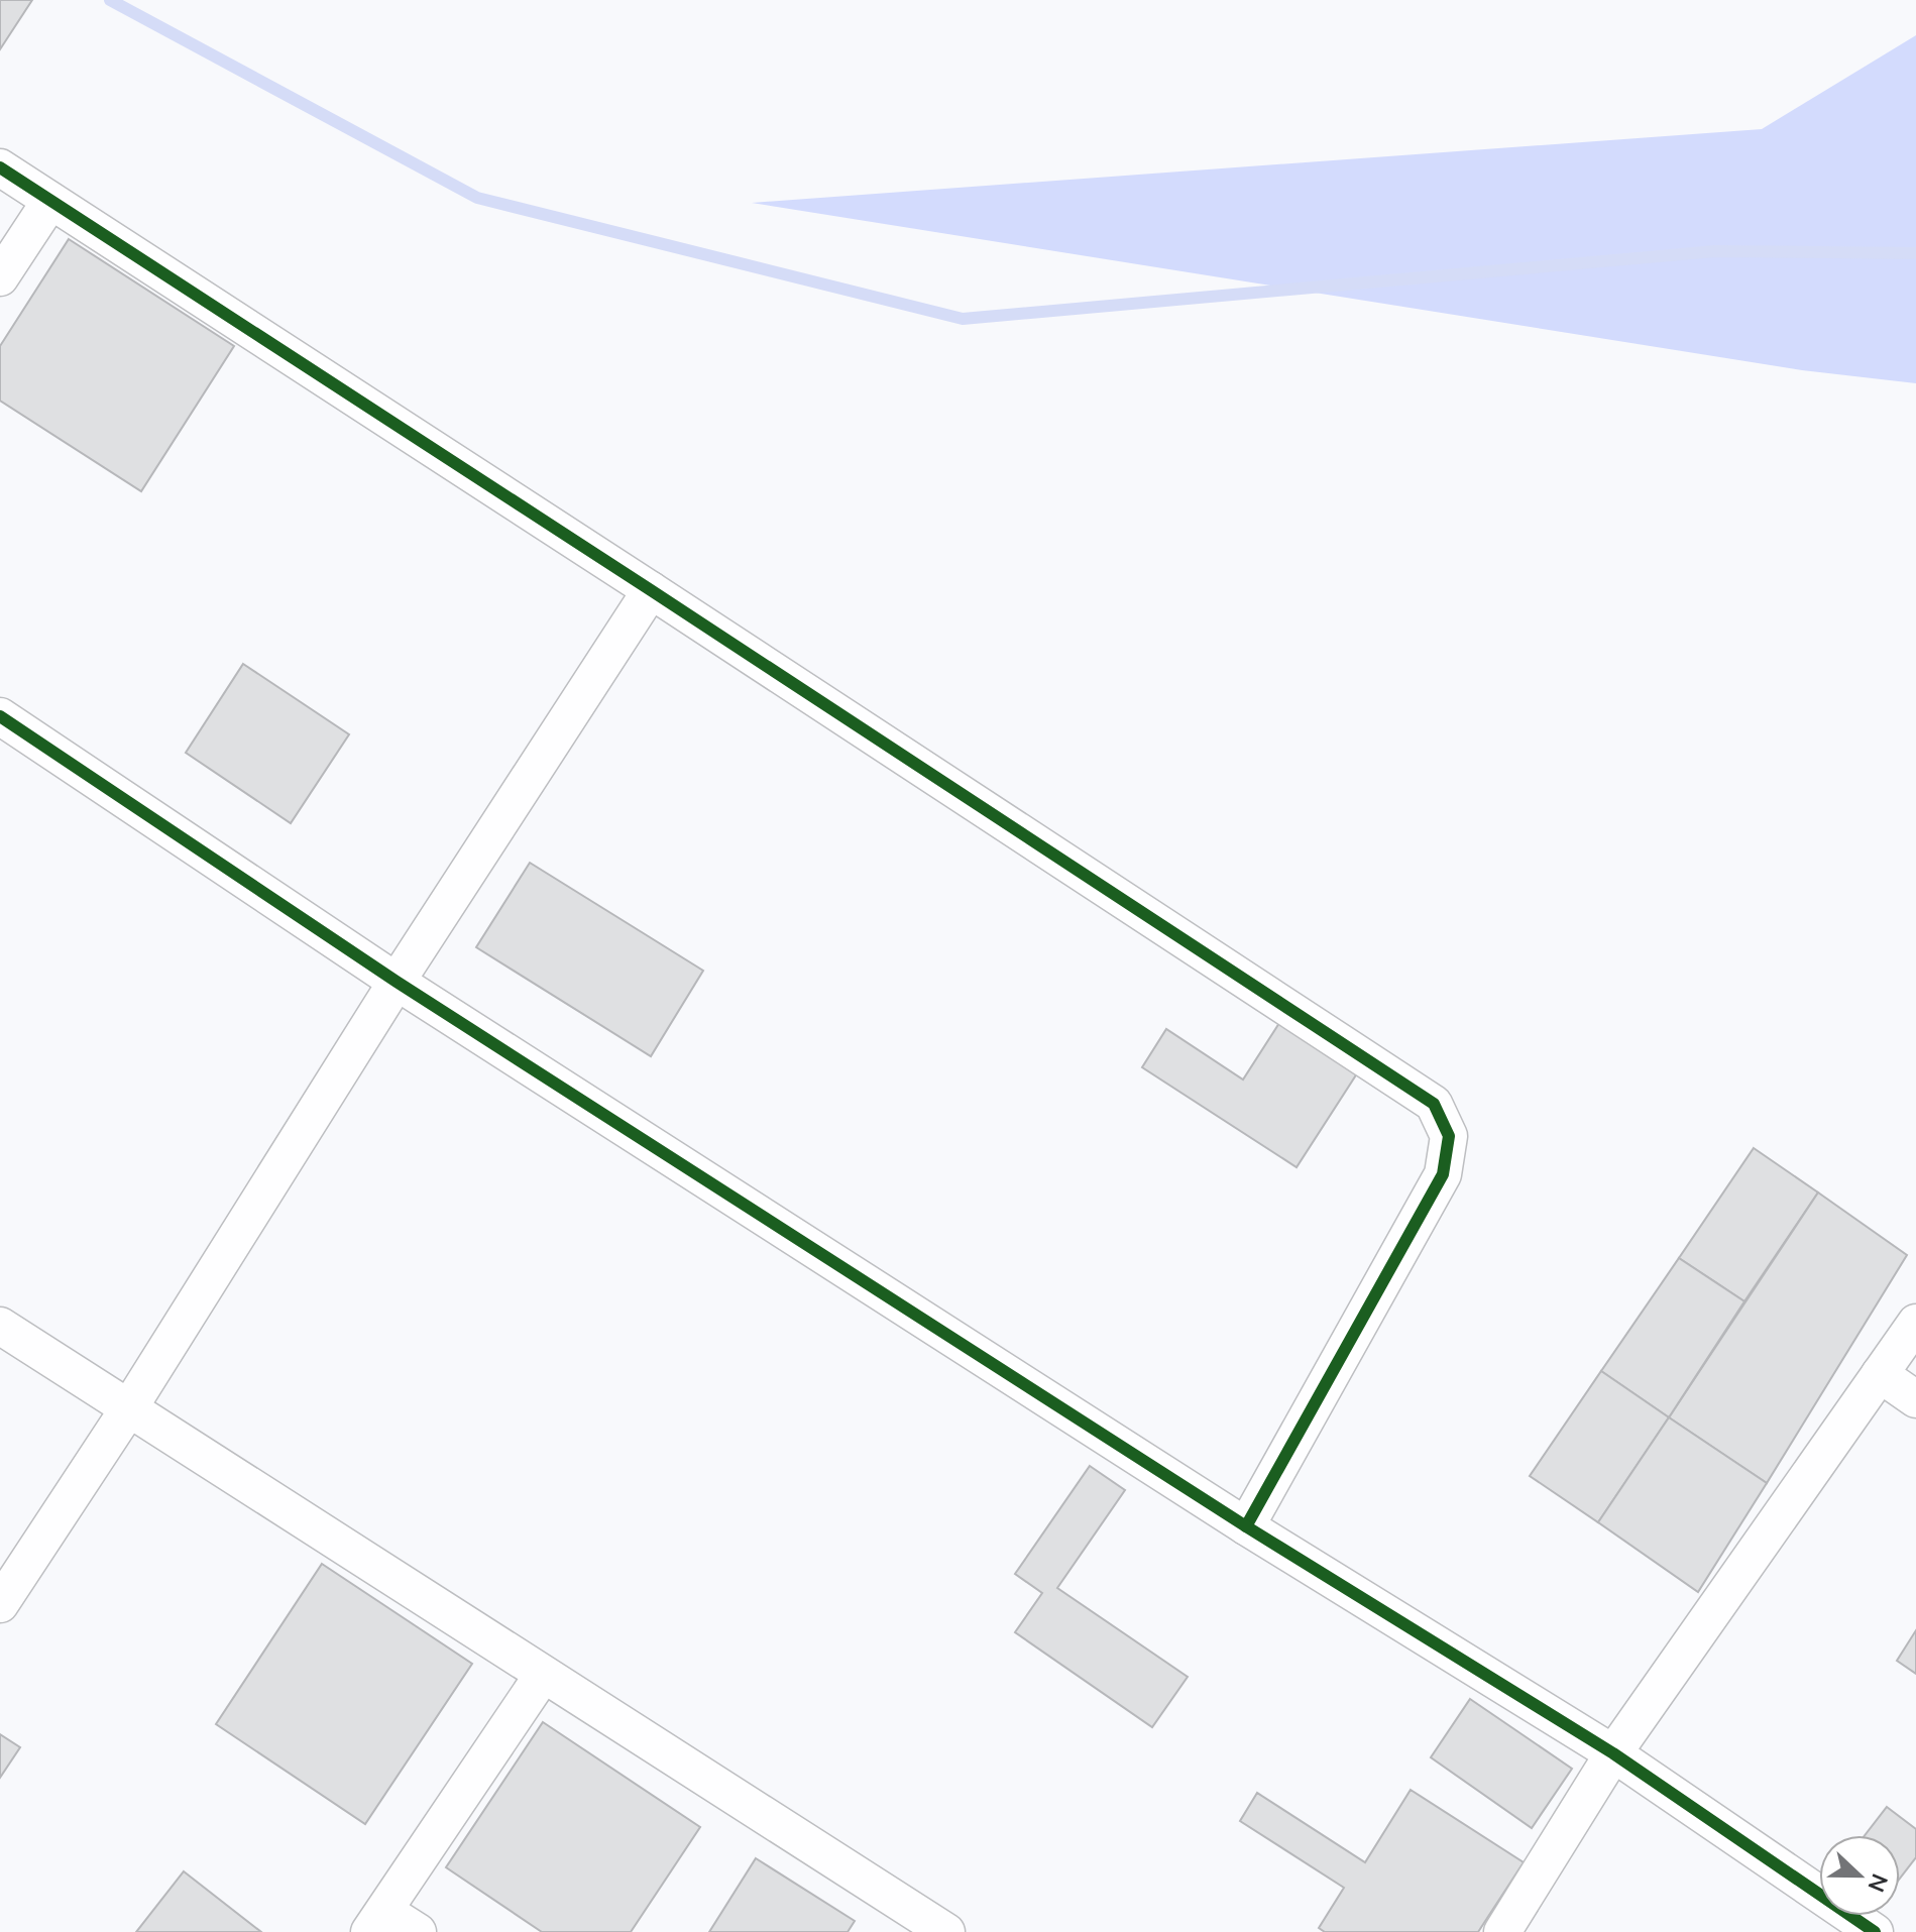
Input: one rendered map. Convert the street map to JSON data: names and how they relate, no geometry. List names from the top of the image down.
{
  "north": "right"
}
